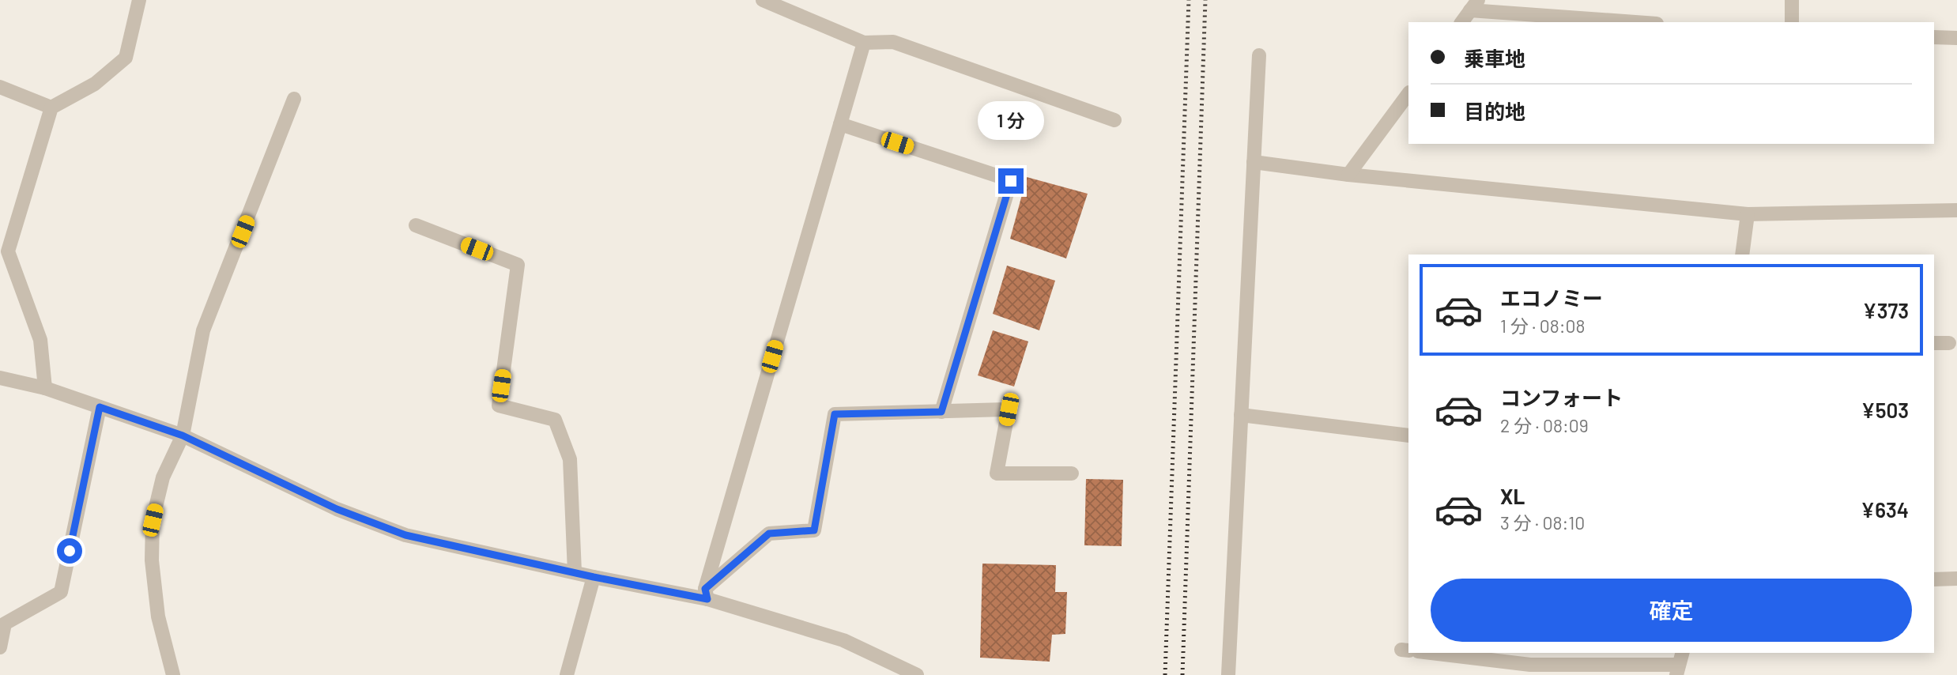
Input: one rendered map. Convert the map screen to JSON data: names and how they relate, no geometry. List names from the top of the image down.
{
  "page": {
    "banner": ["乗車地", "目的地"],
    "bubble": "1 分",
    "list": [
      {
        "name": "エコノミー",
        "note": "1 分 · 08:08",
        "value": "¥373"
      },
      {
        "name": "コンフォート",
        "note": "2 分 · 08:09",
        "value": "¥503"
      },
      {
        "name": "XL",
        "note": "3 分 · 08:10",
        "value": "¥634"
      }
    ],
    "buttons": "確定"
  }
}
